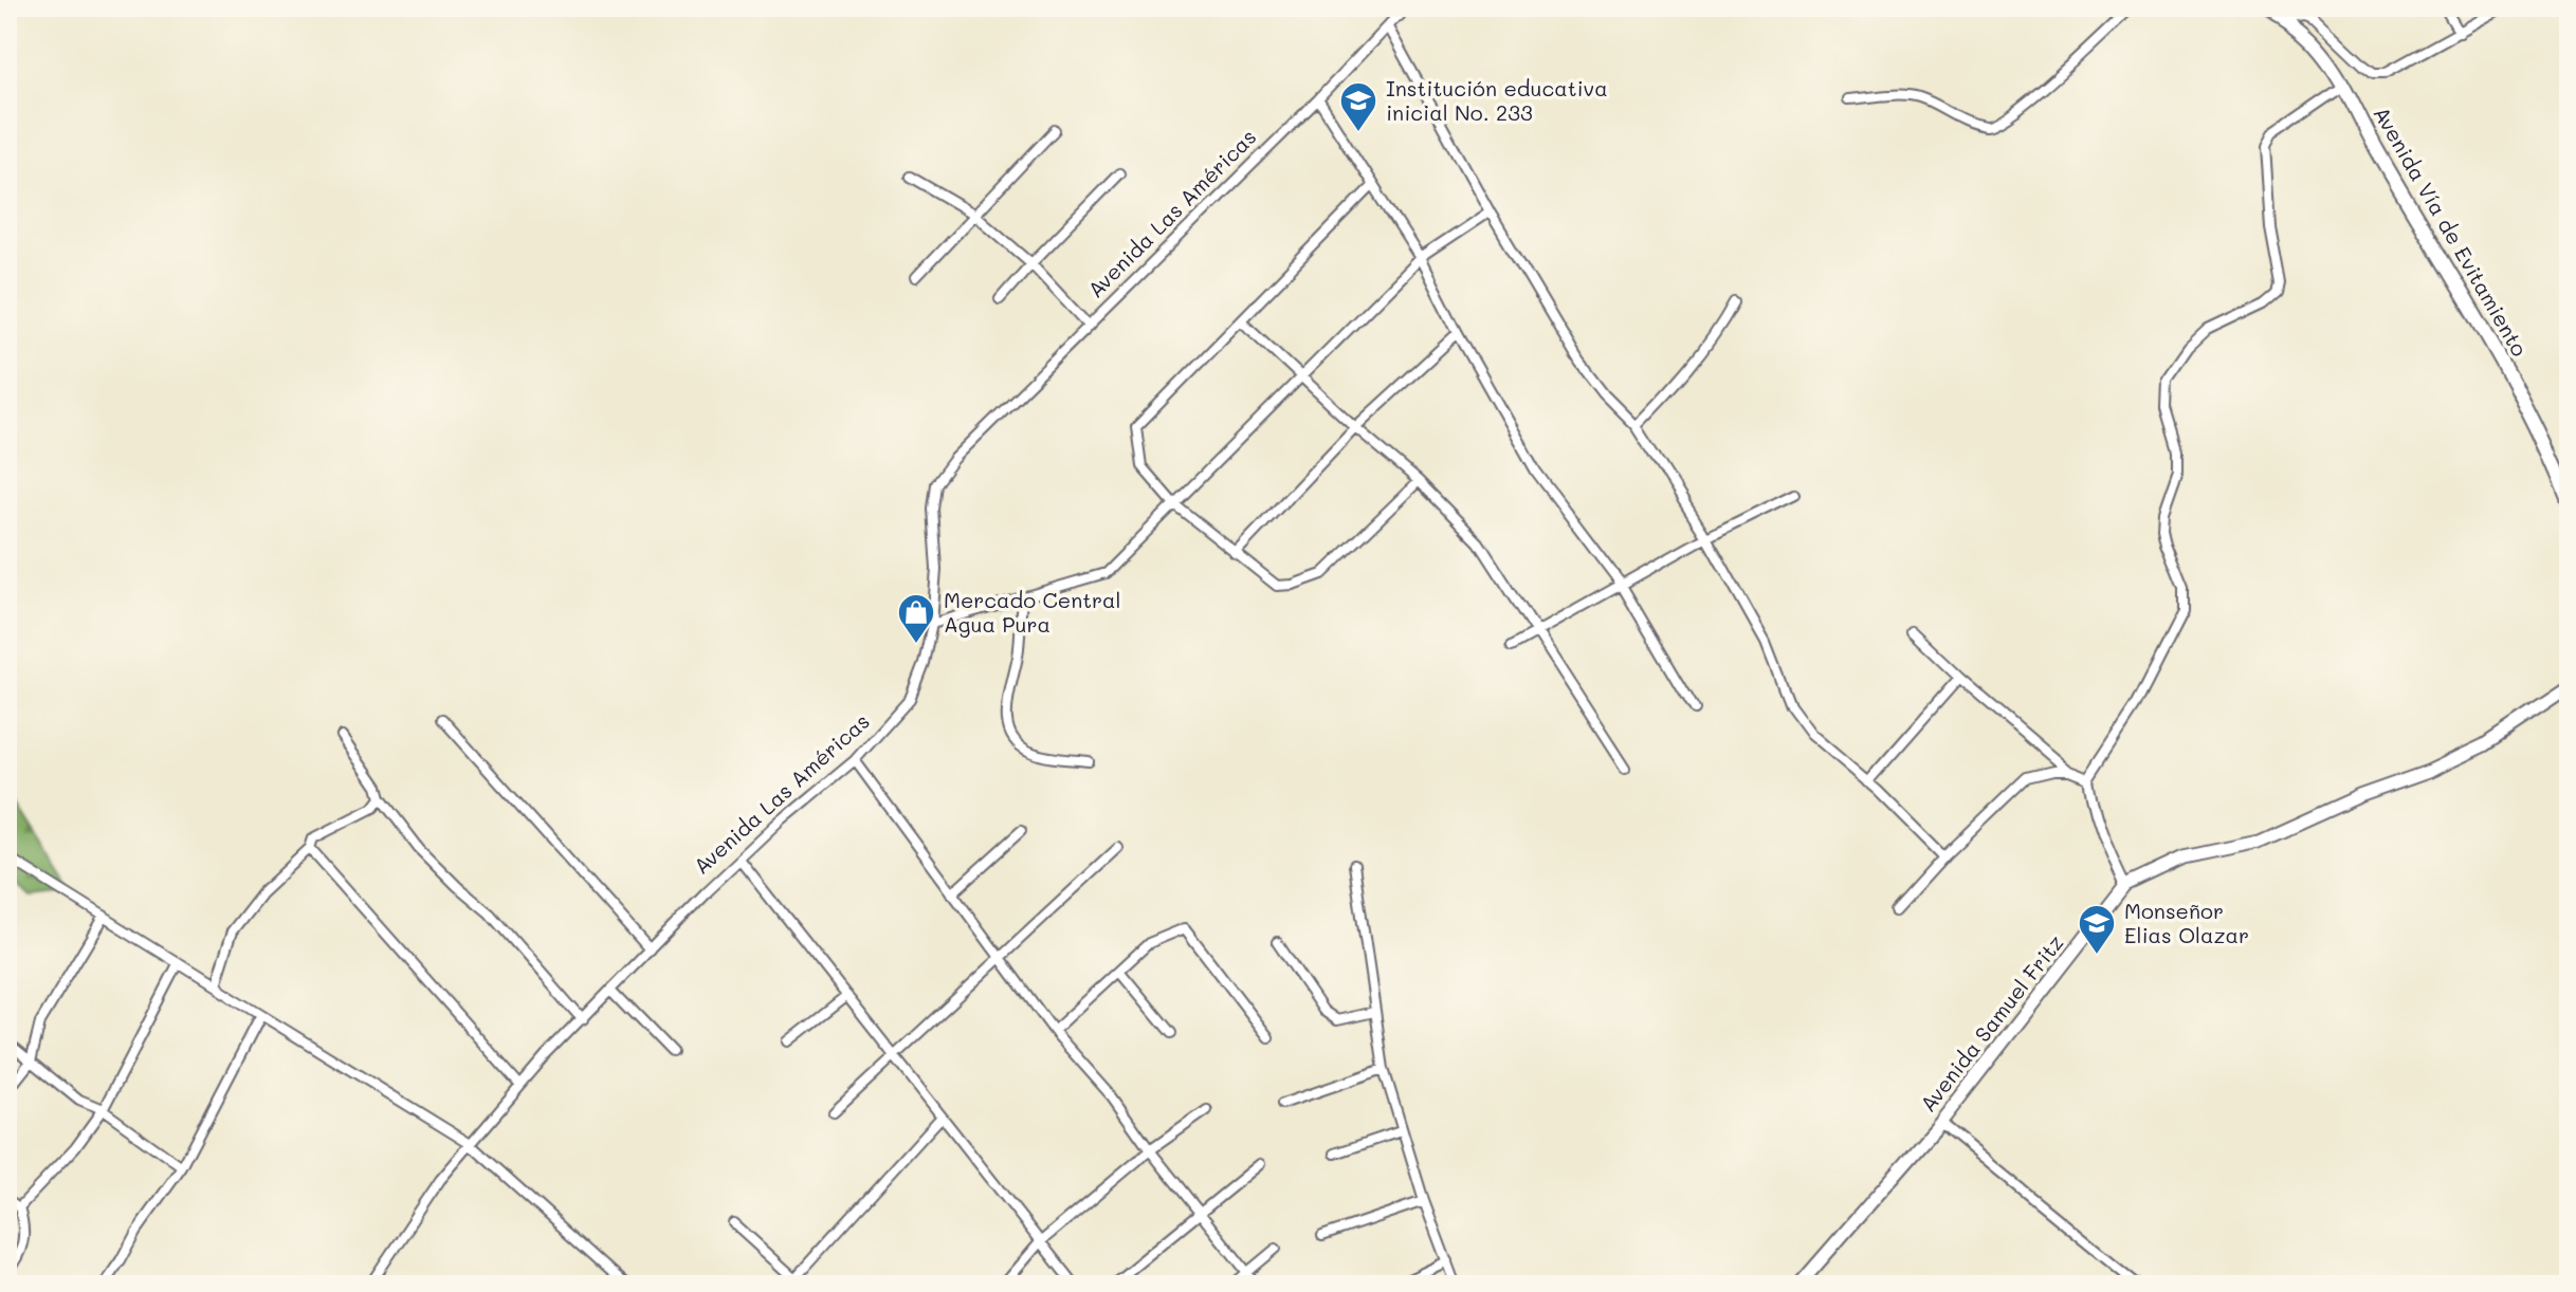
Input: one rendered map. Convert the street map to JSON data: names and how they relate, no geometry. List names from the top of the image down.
{
  "streets": {
    "main road": ["Avenida Vía de Evitamiento"],
    "street": ["Avenida Las Américas", "Avenida Samuel Fritz"]
  },
  "places": {
    "school or university": ["Institución educativa inicial No. 233", "Monseñor Elias Olazar"],
    "shop": ["Mercado Central Agua Pura"]
  }
}
